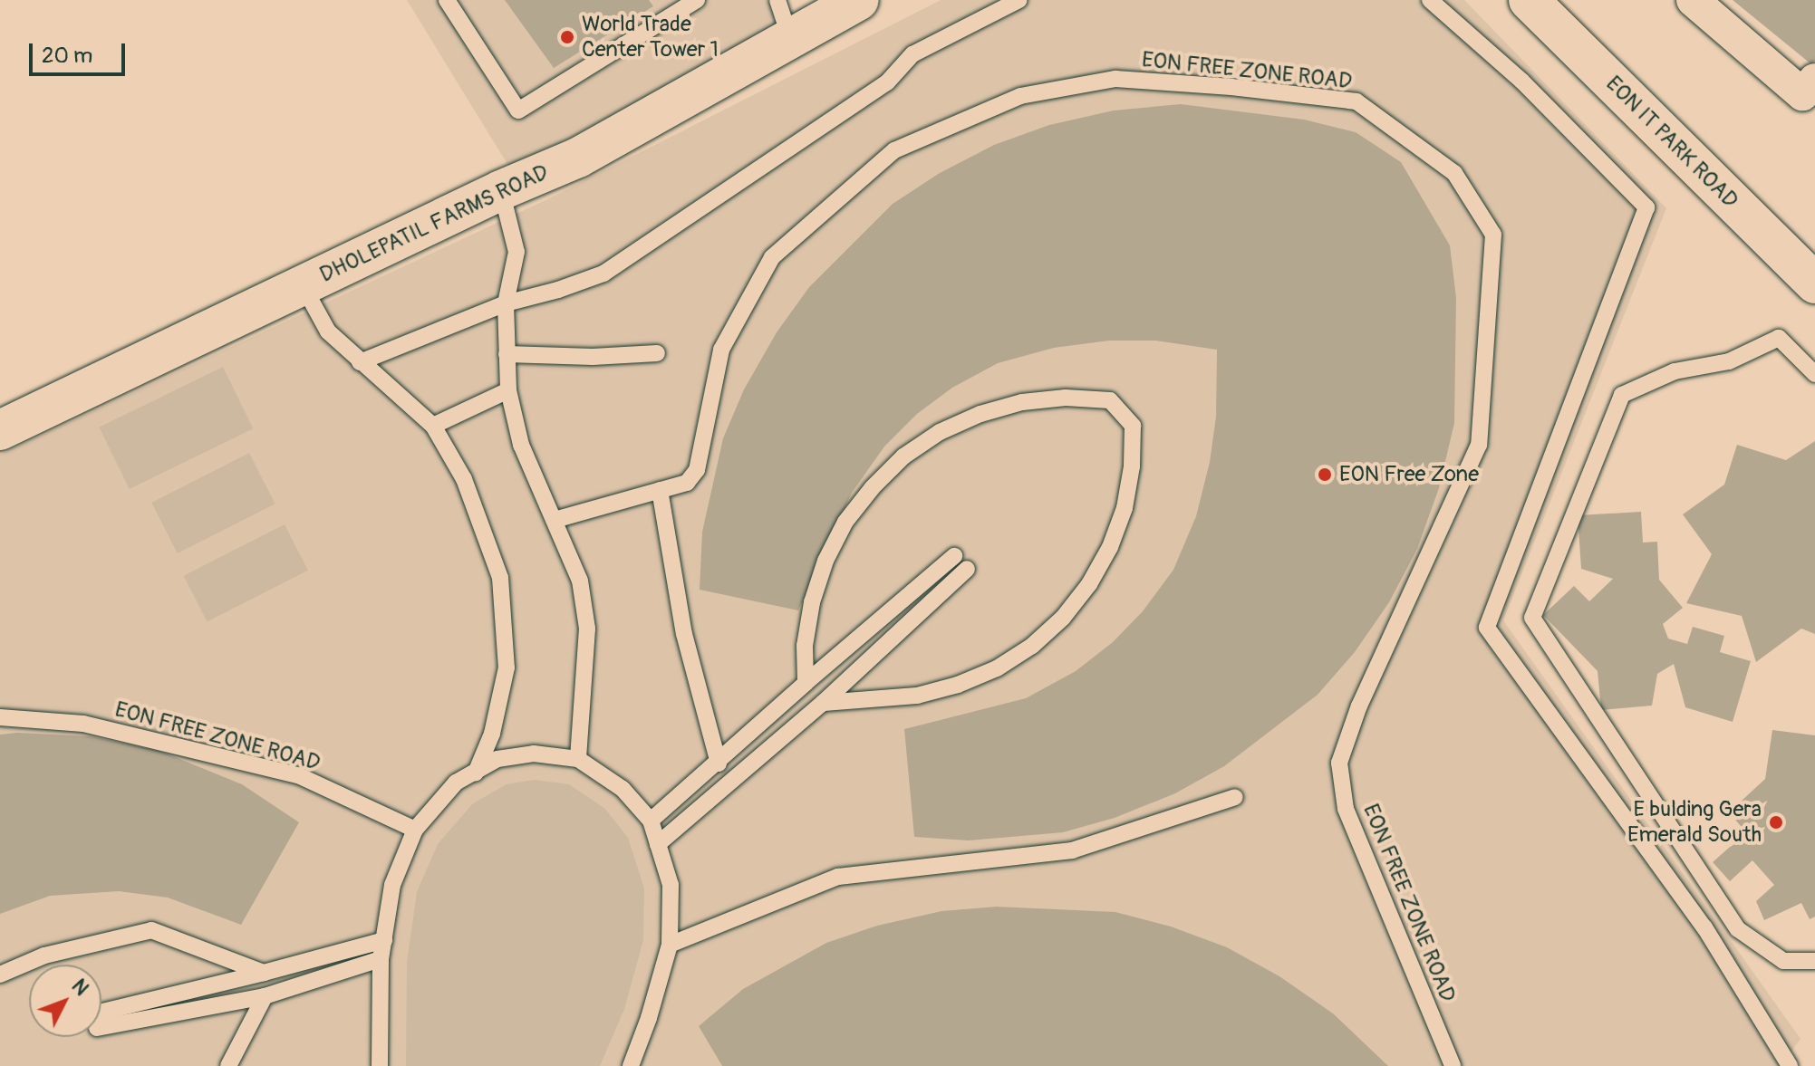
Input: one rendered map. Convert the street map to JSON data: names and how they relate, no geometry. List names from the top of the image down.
{
  "streets": {
    "street": ["EON IT PARK ROAD", "DHOLEPATIL FARMS ROAD"],
    "lane": ["EON FREE ZONE ROAD"]
  },
  "places": ["World Trade Center Tower 1", "EON Free Zone", "E bulding Gera Emerald South"],
  "scale_bar": "20 m",
  "north": "top right"
}
